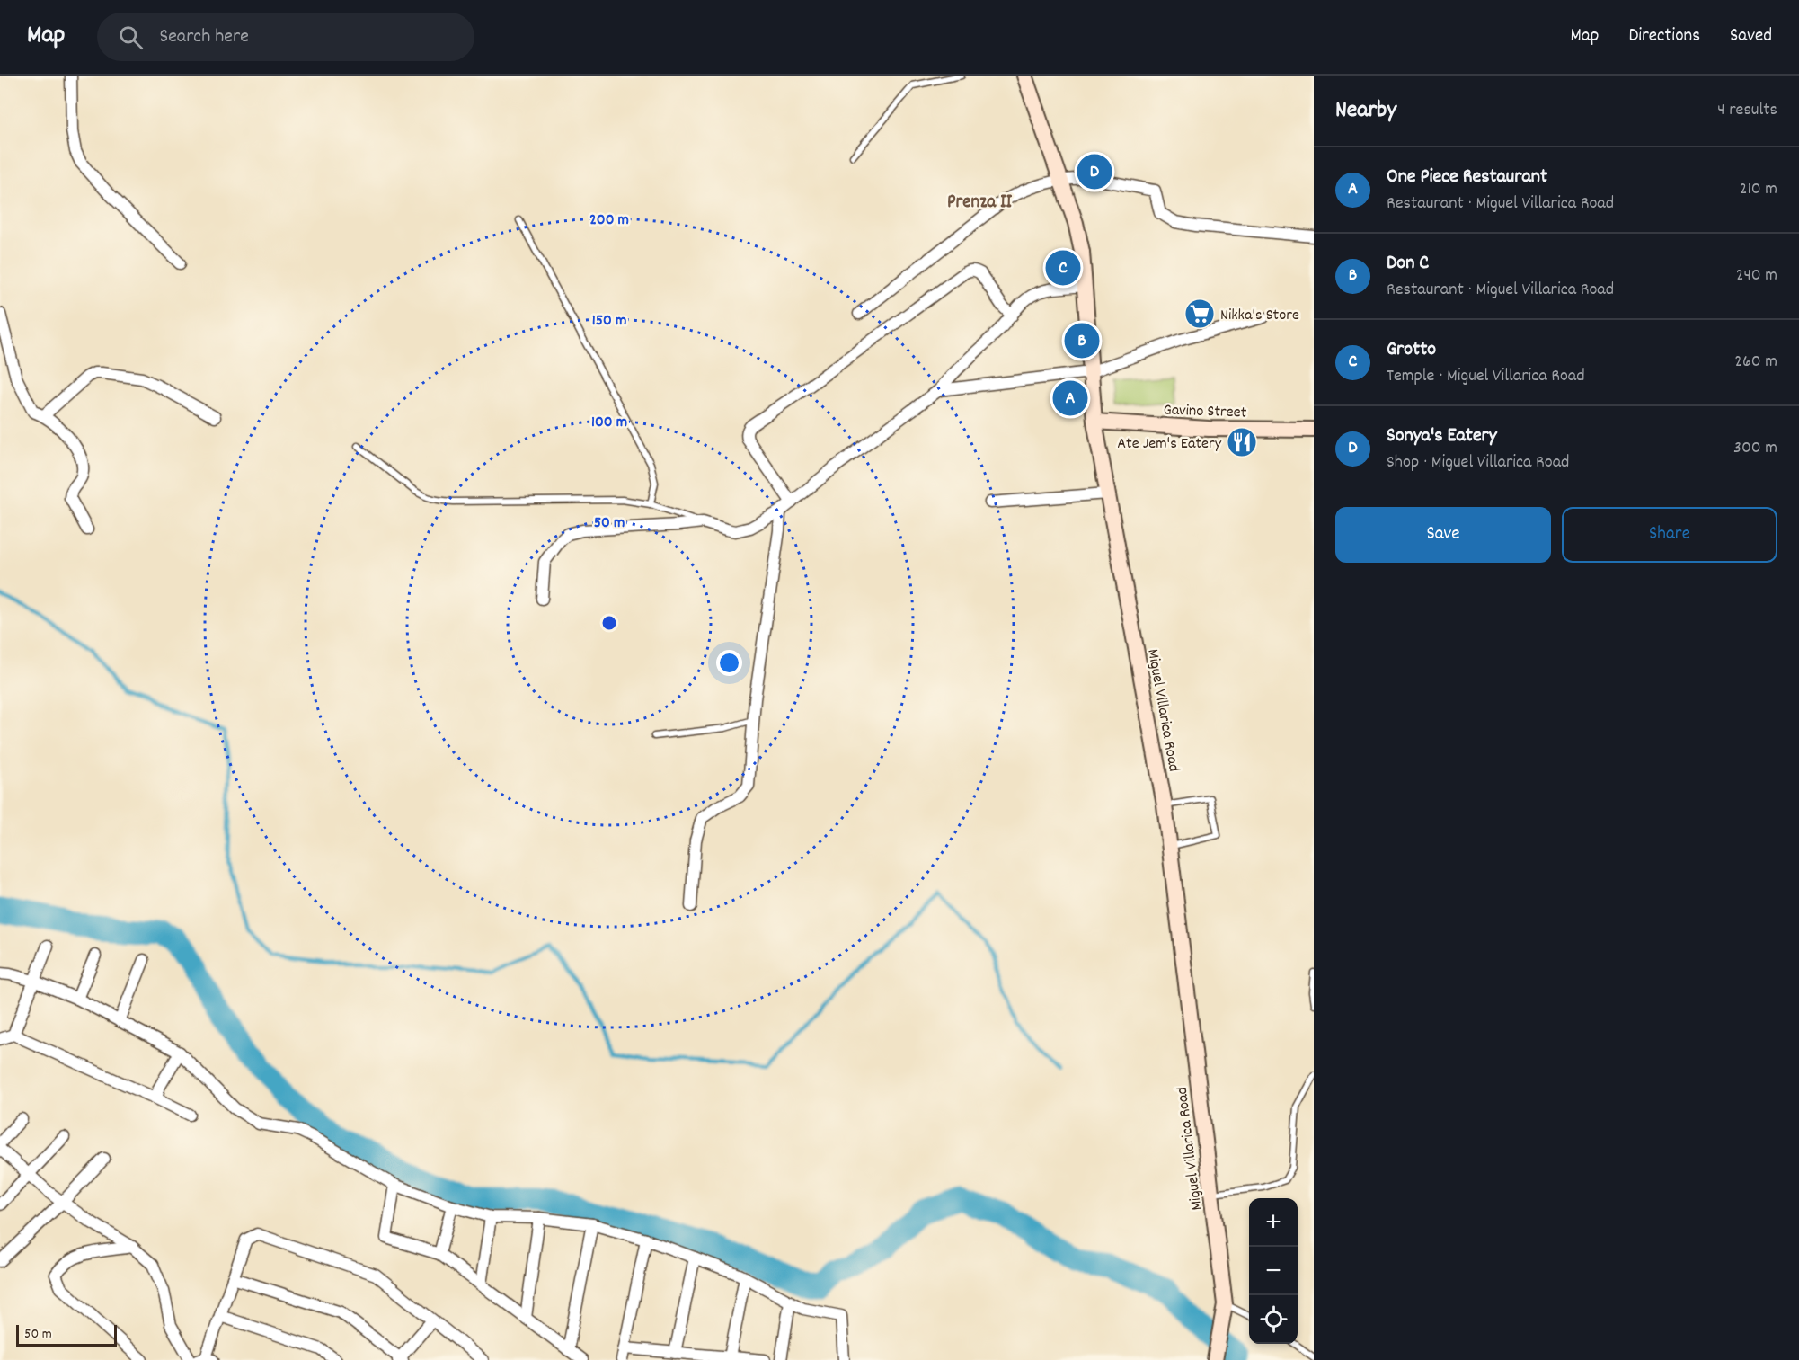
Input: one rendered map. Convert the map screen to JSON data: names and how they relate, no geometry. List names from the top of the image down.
{
  "streets": {
    "main road": ["Gavino Street", "Miguel Villarica Road"]
  },
  "crossings": [
    ["Gavino Street", "Miguel Villarica Road"]
  ],
  "districts": ["Prenza II"],
  "places": {
    "supermarket": ["Nikka's Store"],
    "restaurant": ["Ate Jem's Eatery"]
  },
  "scale_bar": "50 m",
  "page": {
    "header": "Map",
    "search": "Search here",
    "nav": ["Map", "Directions", "Saved"],
    "heading": ["Nearby", "4 results"],
    "list": [
      {
        "mark": "A",
        "name": "One Piece Restaurant",
        "note": "Restaurant · Miguel Villarica Road",
        "value": "210 m"
      },
      {
        "mark": "B",
        "name": "Don C",
        "note": "Restaurant · Miguel Villarica Road",
        "value": "240 m"
      },
      {
        "mark": "C",
        "name": "Grotto",
        "note": "Temple · Miguel Villarica Road",
        "value": "260 m"
      },
      {
        "mark": "D",
        "name": "Sonya's Eatery",
        "note": "Shop · Miguel Villarica Road",
        "value": "300 m"
      }
    ],
    "pins": [
      "D",
      "C",
      "B",
      "A"
    ],
    "buttons": ["Save", "Share"],
    "map_buttons": ["+", "−"],
    "scale": "50 m"
  },
  "rings": [
    "200 m",
    "150 m",
    "100 m",
    "50 m"
  ]
}
